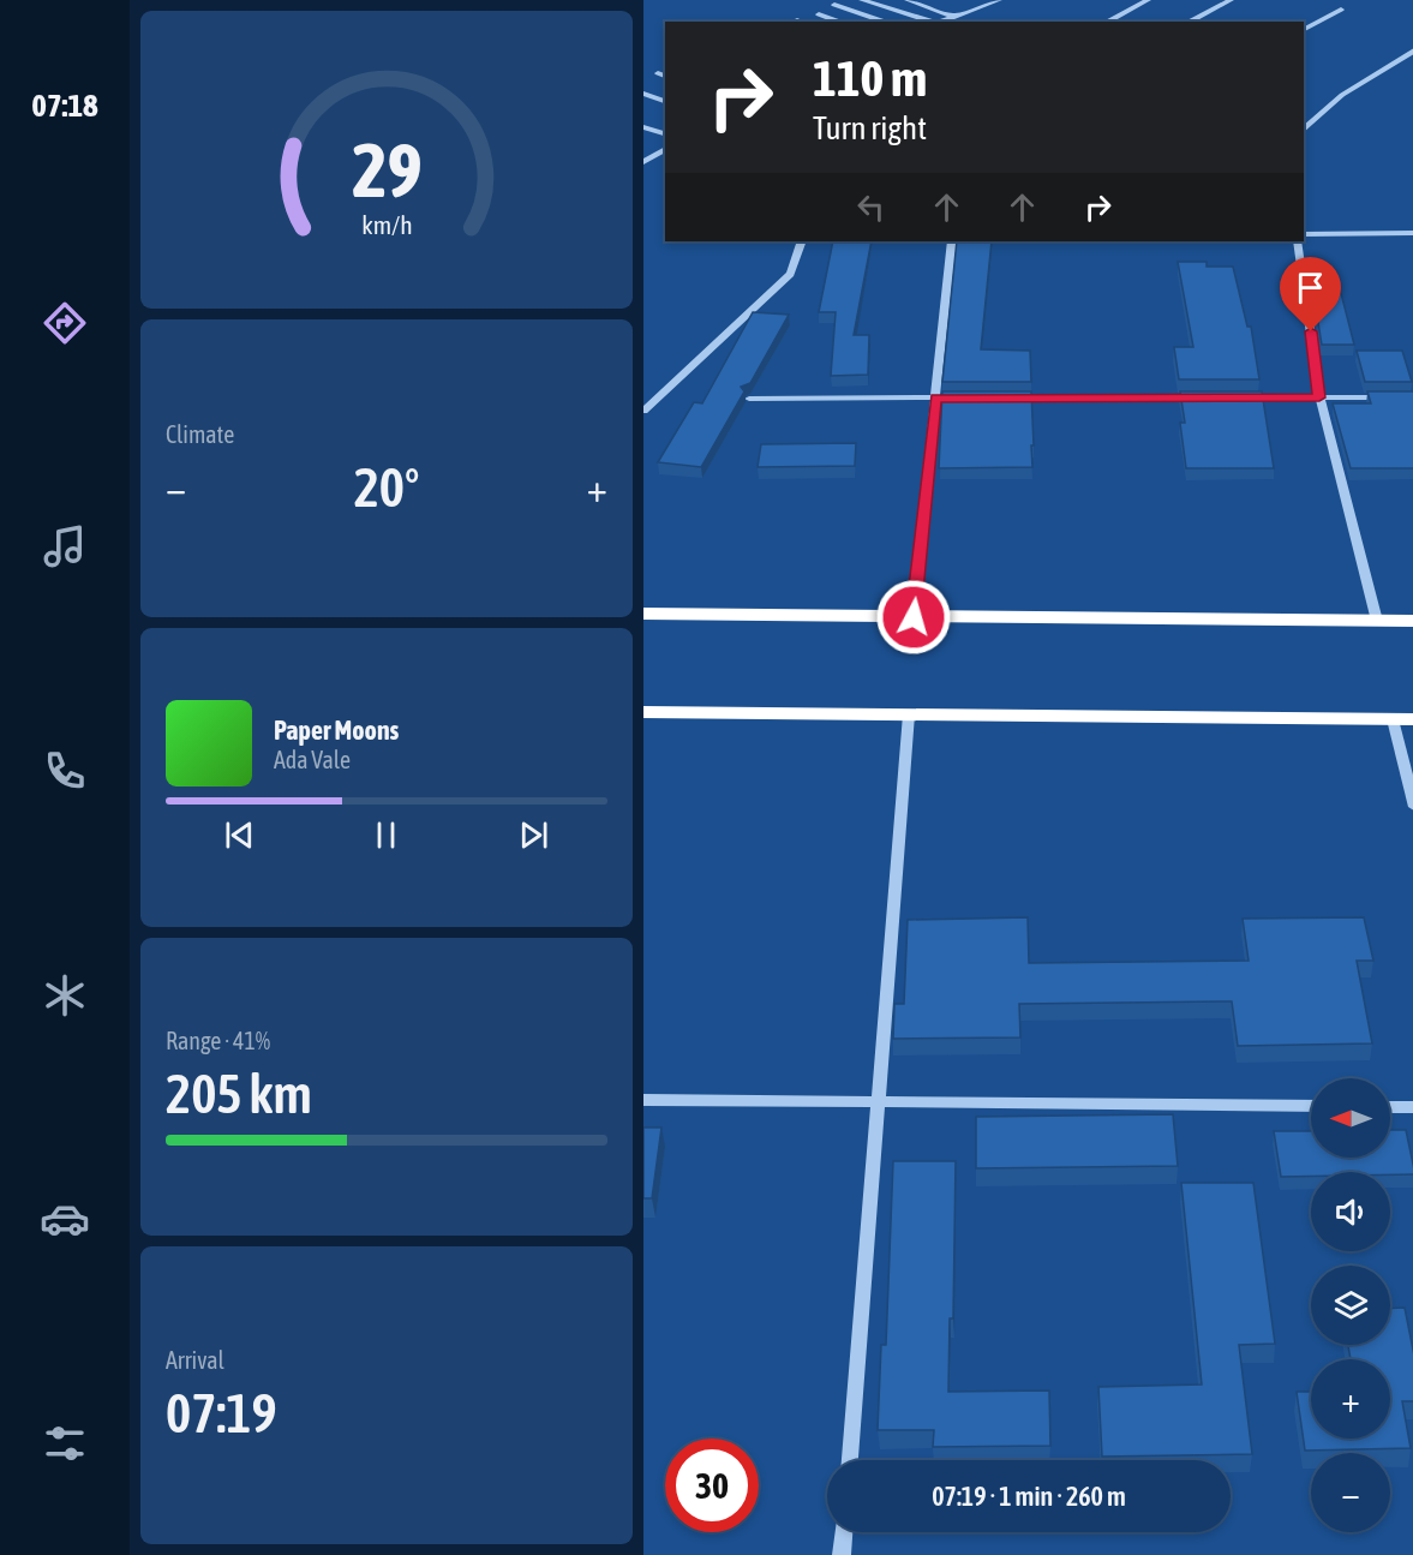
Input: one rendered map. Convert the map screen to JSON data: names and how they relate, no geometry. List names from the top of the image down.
{
  "north": "left",
  "page": {
    "tabs": "07:18",
    "turn": ["110 m", "Turn right"],
    "tile": [
      "Climate",
      ["Range · 41%", "205 km"],
      ["Arrival", "07:19"]
    ],
    "heat": ["−", "20°", "+"],
    "song": ["Paper Moons", "Ada Vale"],
    "map_buttons": ["+", "−"],
    "limit": "30",
    "trip": "07:19 · 1 min · 260 m",
    "gauge": ["29", "km/h"]
  }
}
